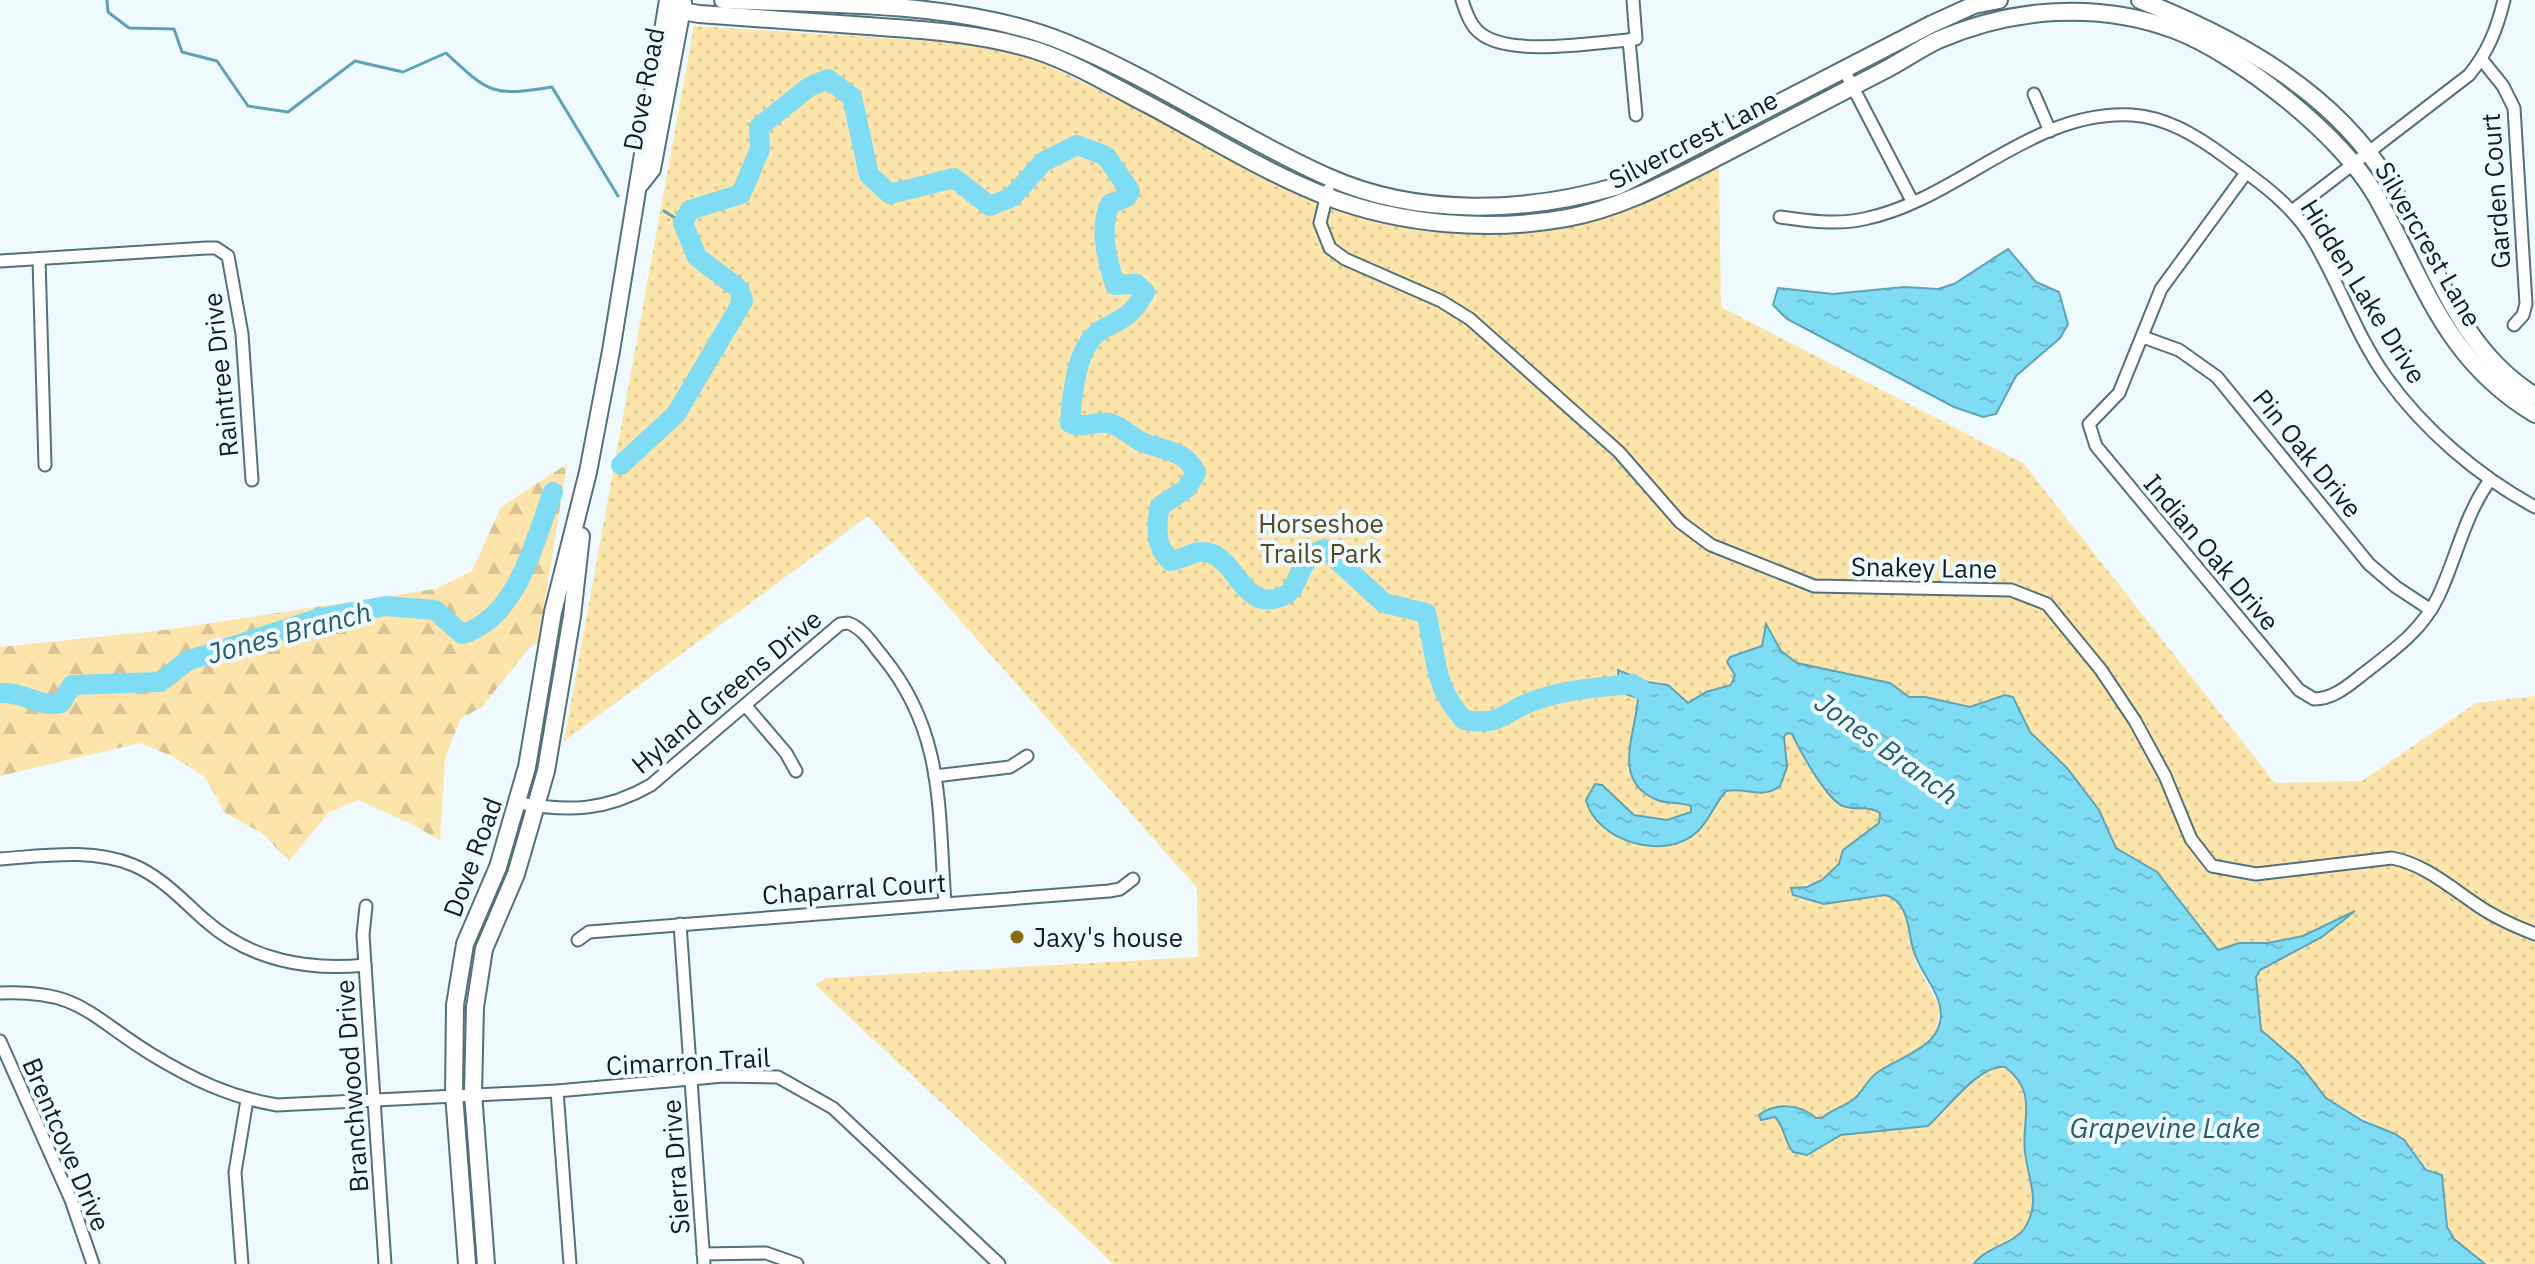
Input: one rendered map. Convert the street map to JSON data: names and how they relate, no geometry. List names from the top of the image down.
{
  "streets": {
    "street": [
      "Dove Road",
      "Silvercrest Lane",
      "Garden Court",
      "Hidden Lake Drive",
      "Raintree Drive",
      "Pin Oak Drive",
      "Indian Oak Drive",
      "Snakey Lane",
      "Hyland Greens Drive",
      "Chaparral Court",
      "Cimarron Trail",
      "Branchwood Drive",
      "Brentcove Drive",
      "Sierra Drive"
    ]
  },
  "crossings": [
    ["Dove Road", "Silvercrest Lane"],
    ["Dove Road", "Hyland Greens Drive"],
    ["Dove Road", "Cimarron Trail"],
    ["Silvercrest Lane", "Snakey Lane"],
    ["Pin Oak Drive", "Indian Oak Drive"],
    ["Hyland Greens Drive", "Chaparral Court"],
    ["Chaparral Court", "Sierra Drive"],
    ["Cimarron Trail", "Branchwood Drive"],
    ["Cimarron Trail", "Sierra Drive"]
  ],
  "water": ["Jones Branch", "Grapevine Lake"],
  "parks": ["Horseshoe Trails Park"],
  "places": ["Jaxy's house"]
}
